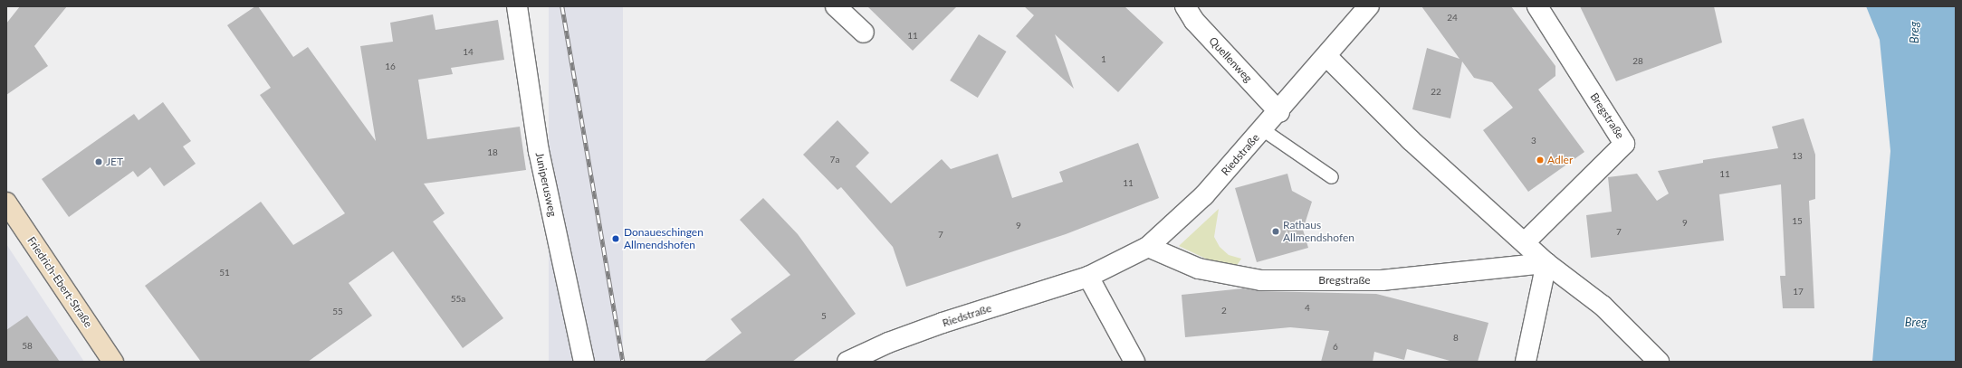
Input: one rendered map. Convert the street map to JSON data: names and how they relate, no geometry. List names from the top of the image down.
{
  "streets": {
    "main road": ["Friedrich-Ebert-Straße"],
    "street": [
      "Quellenweg",
      "Bregstraße",
      "Riedstraße",
      "Juniperusweg"
    ]
  },
  "crossings": [
    ["Quellenweg", "Riedstraße"],
    ["Bregstraße", "Riedstraße"]
  ],
  "water": ["Breg"],
  "places": [
    "Adler",
    "JET",
    "Rathaus Allmendshofen",
    "Donaueschingen Allmendshofen"
  ],
  "house_numbers": [
    "24",
    "11",
    "14",
    "1",
    "28",
    "16",
    "22",
    "3",
    "18",
    "13",
    "7a",
    "11",
    "11",
    "15",
    "9",
    "9",
    "7",
    "7",
    "51",
    "17",
    "55a",
    "4",
    "2",
    "55",
    "5",
    "8",
    "58",
    "6"
  ]
}
